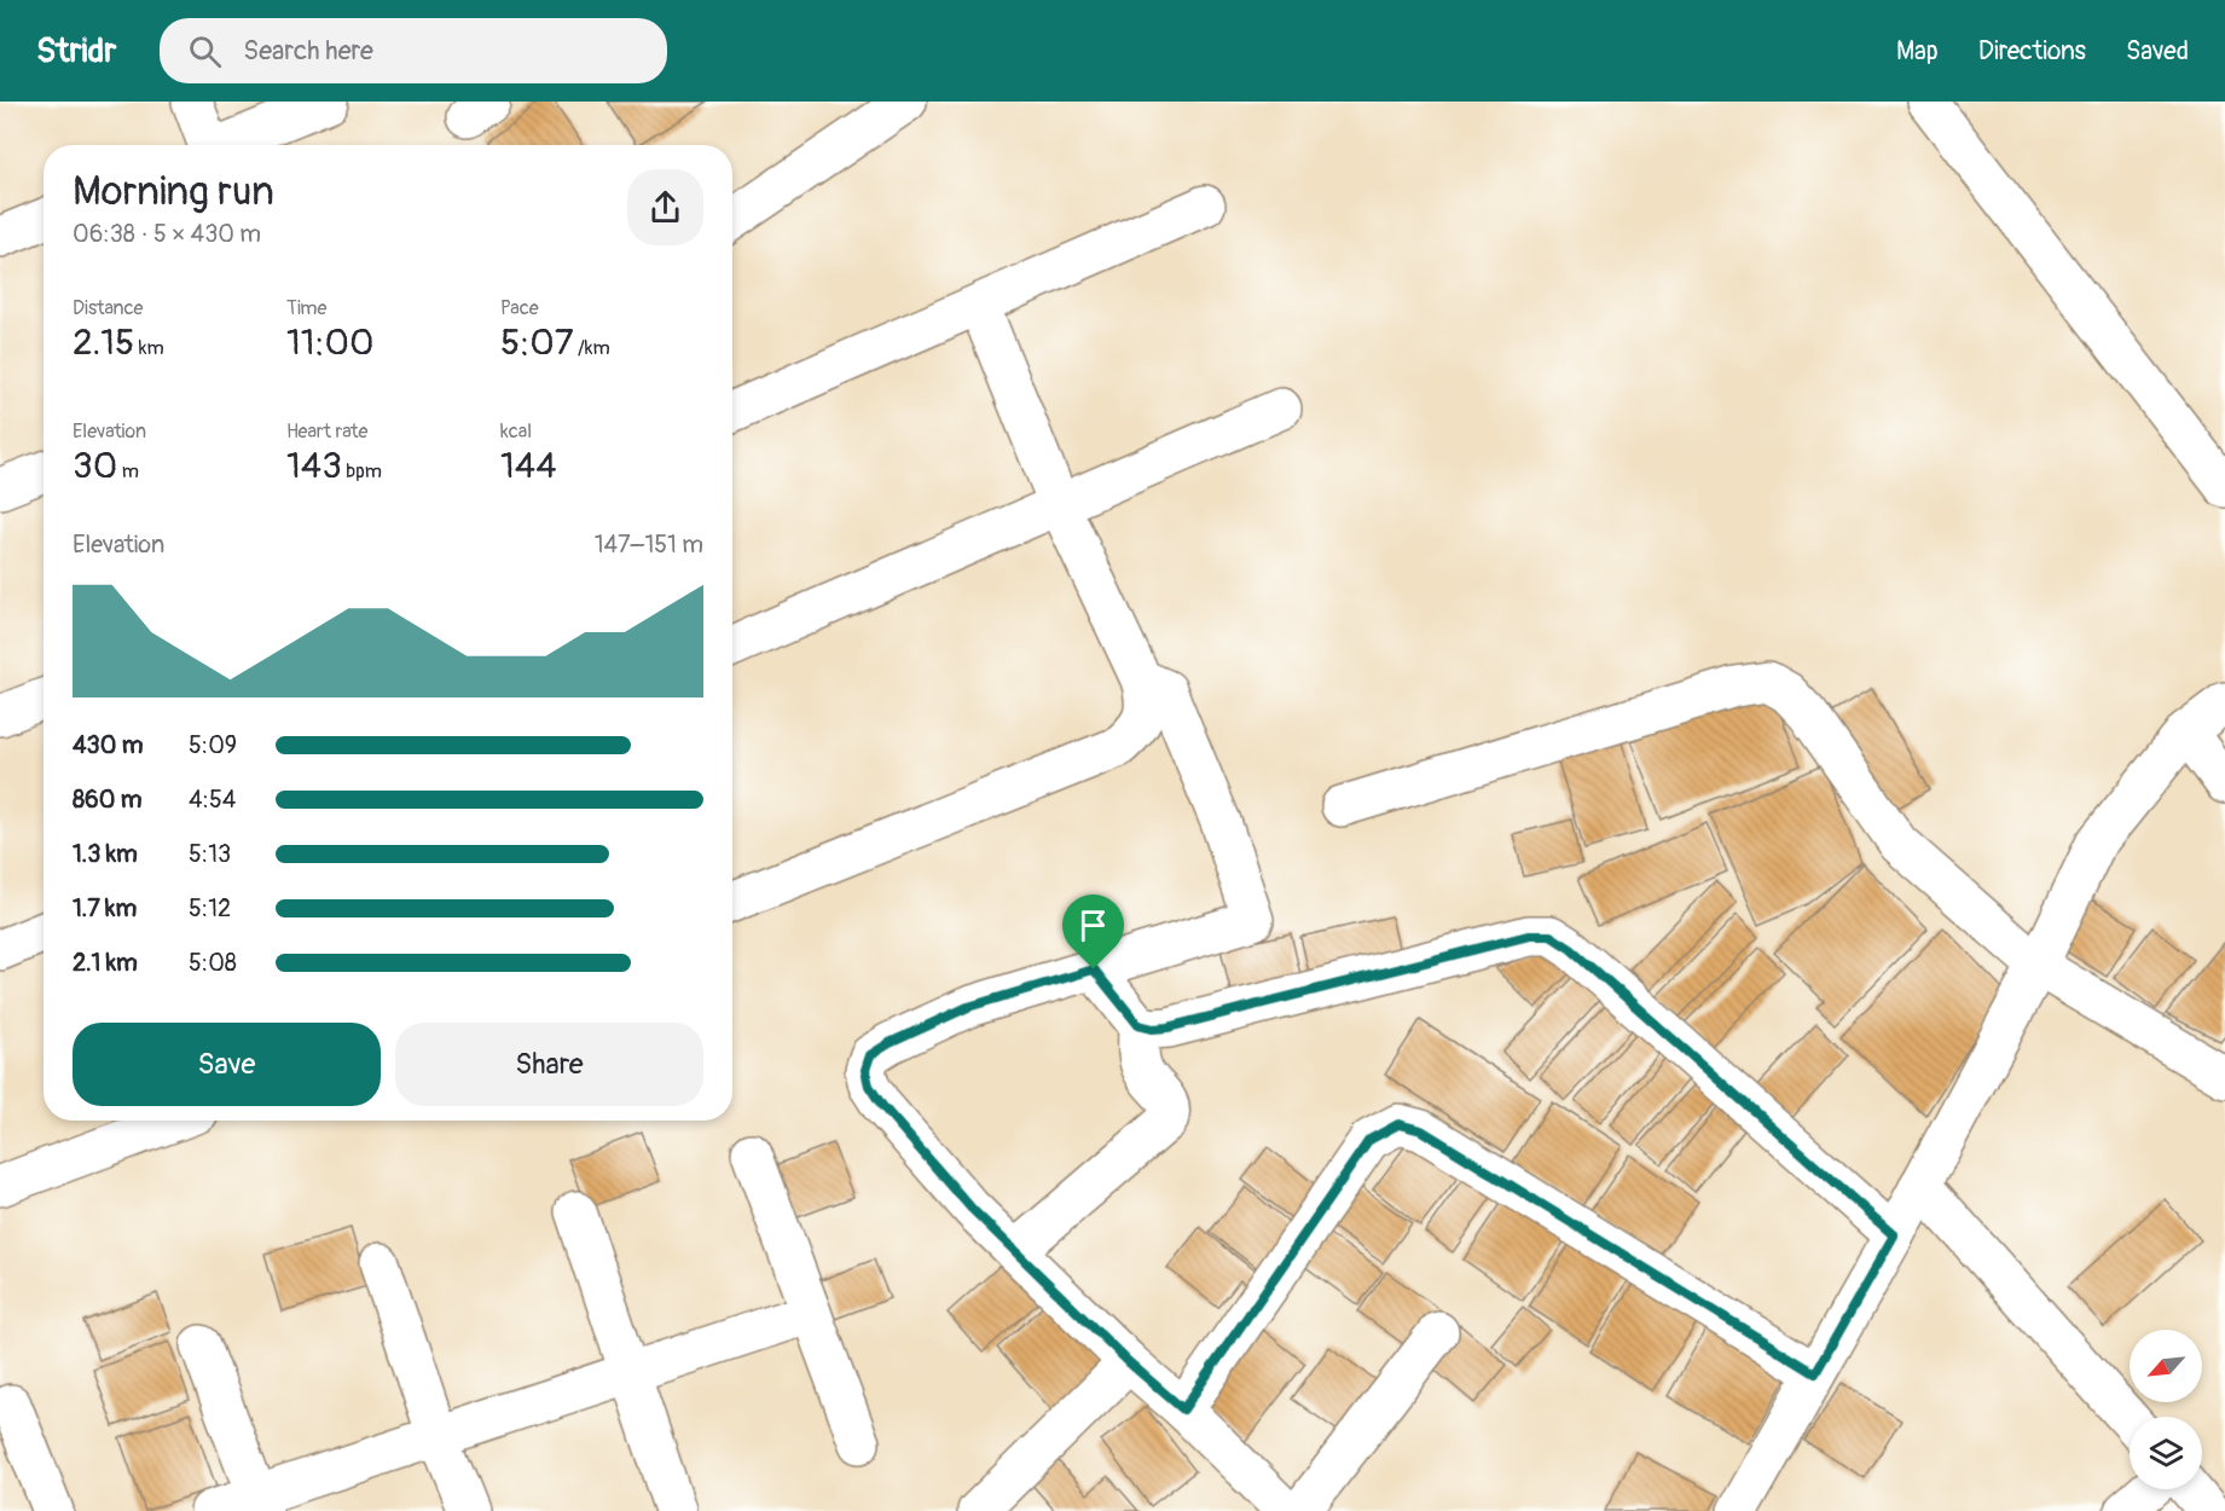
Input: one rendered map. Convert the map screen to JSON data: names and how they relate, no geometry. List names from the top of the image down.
{
  "north": "bottom left",
  "page": {
    "header": "Stridr",
    "search": "Search here",
    "nav": ["Map", "Directions", "Saved"],
    "heading": ["Morning run", "06:38 · 5 × 430 m"],
    "stats": [
      ["Distance", "2.15 km"],
      ["Time", "11:00"],
      ["Pace", "5:07 /km"],
      ["Elevation", "30 m"],
      ["Heart rate", "143 bpm"],
      ["kcal", "144"]
    ],
    "chart": ["Elevation", "147–151 m"],
    "list": [
      {
        "name": "430 m",
        "note": "5:09"
      },
      {
        "name": "860 m",
        "note": "4:54"
      },
      {
        "name": "1.3 km",
        "note": "5:13"
      },
      {
        "name": "1.7 km",
        "note": "5:12"
      },
      {
        "name": "2.1 km",
        "note": "5:08"
      }
    ],
    "buttons": ["Save", "Share"]
  }
}
